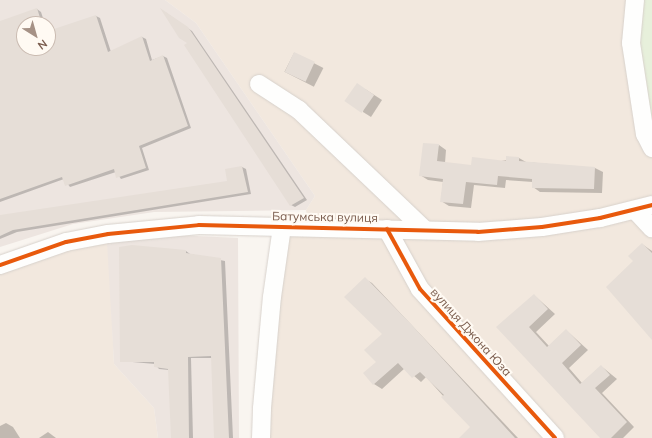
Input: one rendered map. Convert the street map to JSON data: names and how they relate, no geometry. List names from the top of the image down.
{
  "streets": {
    "street": ["Батумська вулиця", "вулиця Джона Юза"]
  },
  "crossings": [
    ["Батумська вулиця", "вулиця Джона Юза"]
  ],
  "north": "bottom right"
}
